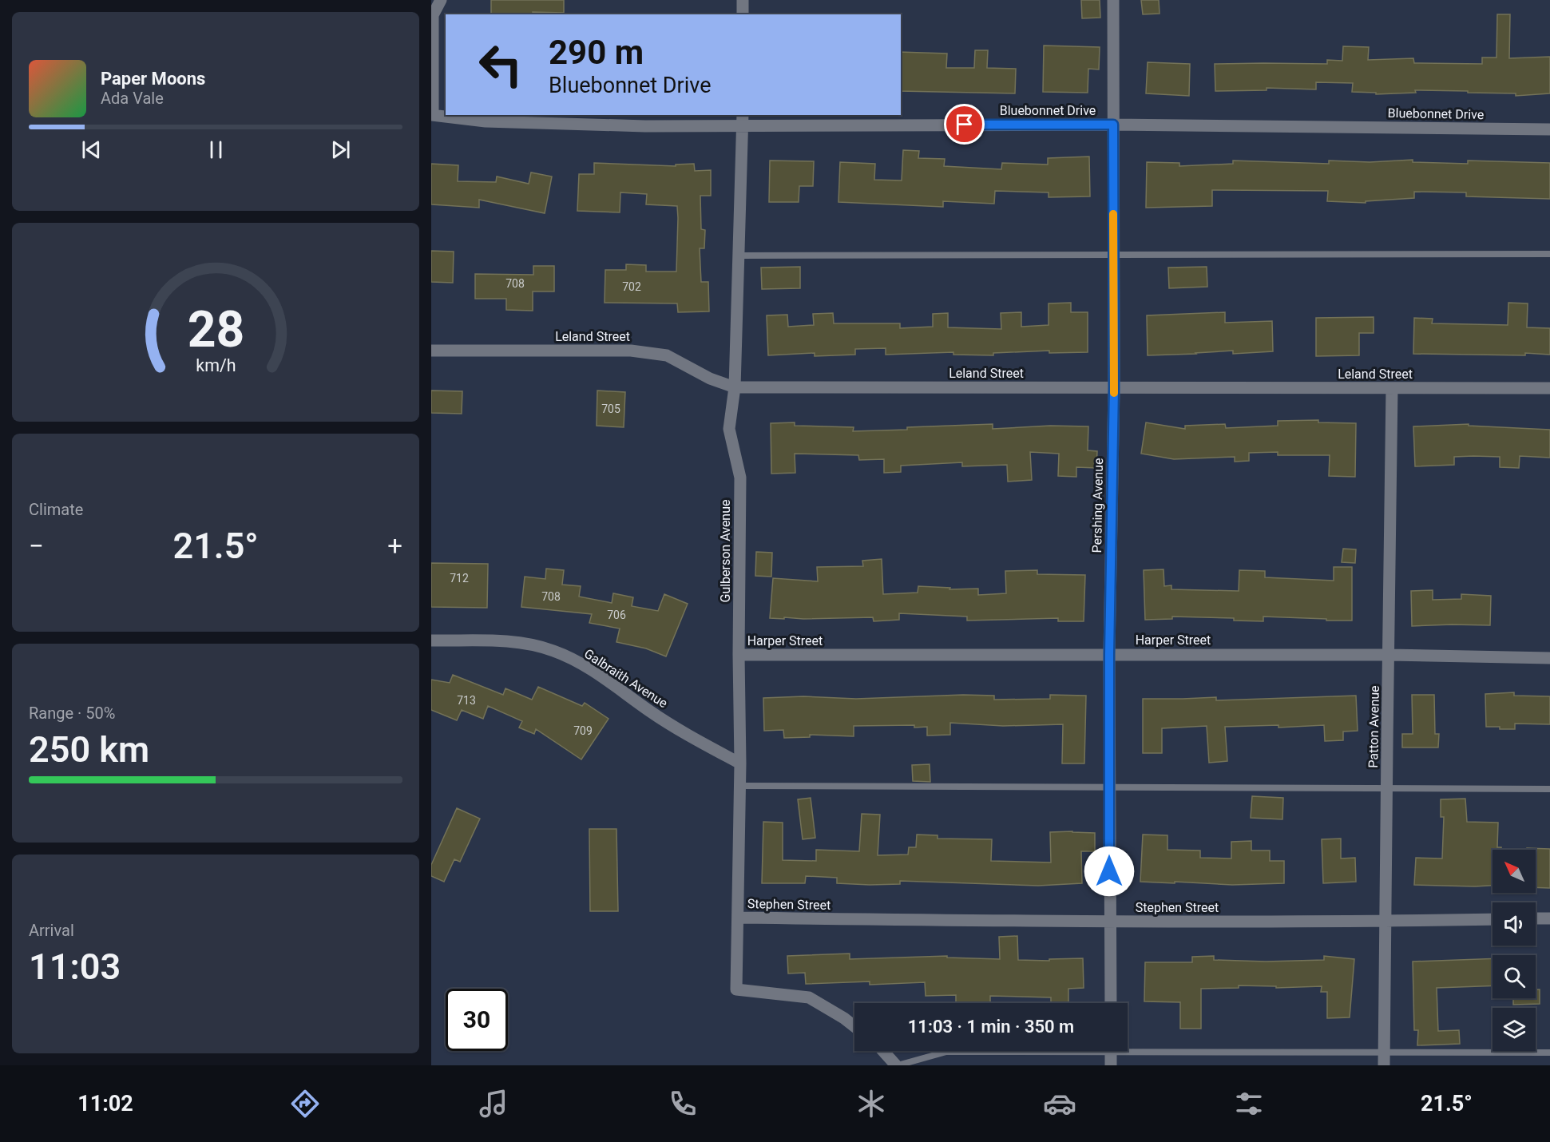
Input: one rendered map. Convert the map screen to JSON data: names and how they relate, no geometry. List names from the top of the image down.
{
  "streets": {
    "street": [
      "Bluebonnet Drive",
      "Leland Street",
      "Pershing Avenue",
      "Gulberson Avenue",
      "Harper Street",
      "Galbraith Avenue",
      "Patton Avenue",
      "Stephen Street"
    ]
  },
  "crossings": [
    ["Bluebonnet Drive", "Pershing Avenue"],
    ["Bluebonnet Drive", "Gulberson Avenue"],
    ["Leland Street", "Pershing Avenue"],
    ["Leland Street", "Gulberson Avenue"],
    ["Leland Street", "Patton Avenue"],
    ["Pershing Avenue", "Harper Street"],
    ["Pershing Avenue", "Stephen Street"],
    ["Gulberson Avenue", "Harper Street"],
    ["Gulberson Avenue", "Galbraith Avenue"],
    ["Gulberson Avenue", "Stephen Street"],
    ["Harper Street", "Patton Avenue"],
    ["Patton Avenue", "Stephen Street"]
  ],
  "house_numbers": [
    "708",
    "702",
    "705",
    "712",
    "708",
    "706",
    "713",
    "709"
  ],
  "north": "top left",
  "page": {
    "turn": ["290 m", "Bluebonnet Drive"],
    "song": ["Paper Moons", "Ada Vale"],
    "tile": [
      "Climate",
      ["Range · 50%", "250 km"],
      ["Arrival", "11:03"]
    ],
    "heat": ["−", "21.5°", "+"],
    "limit": "30",
    "trip": "11:03 · 1 min · 350 m",
    "tabs": ["11:02", "21.5°"],
    "gauge": ["28", "km/h"]
  }
}
